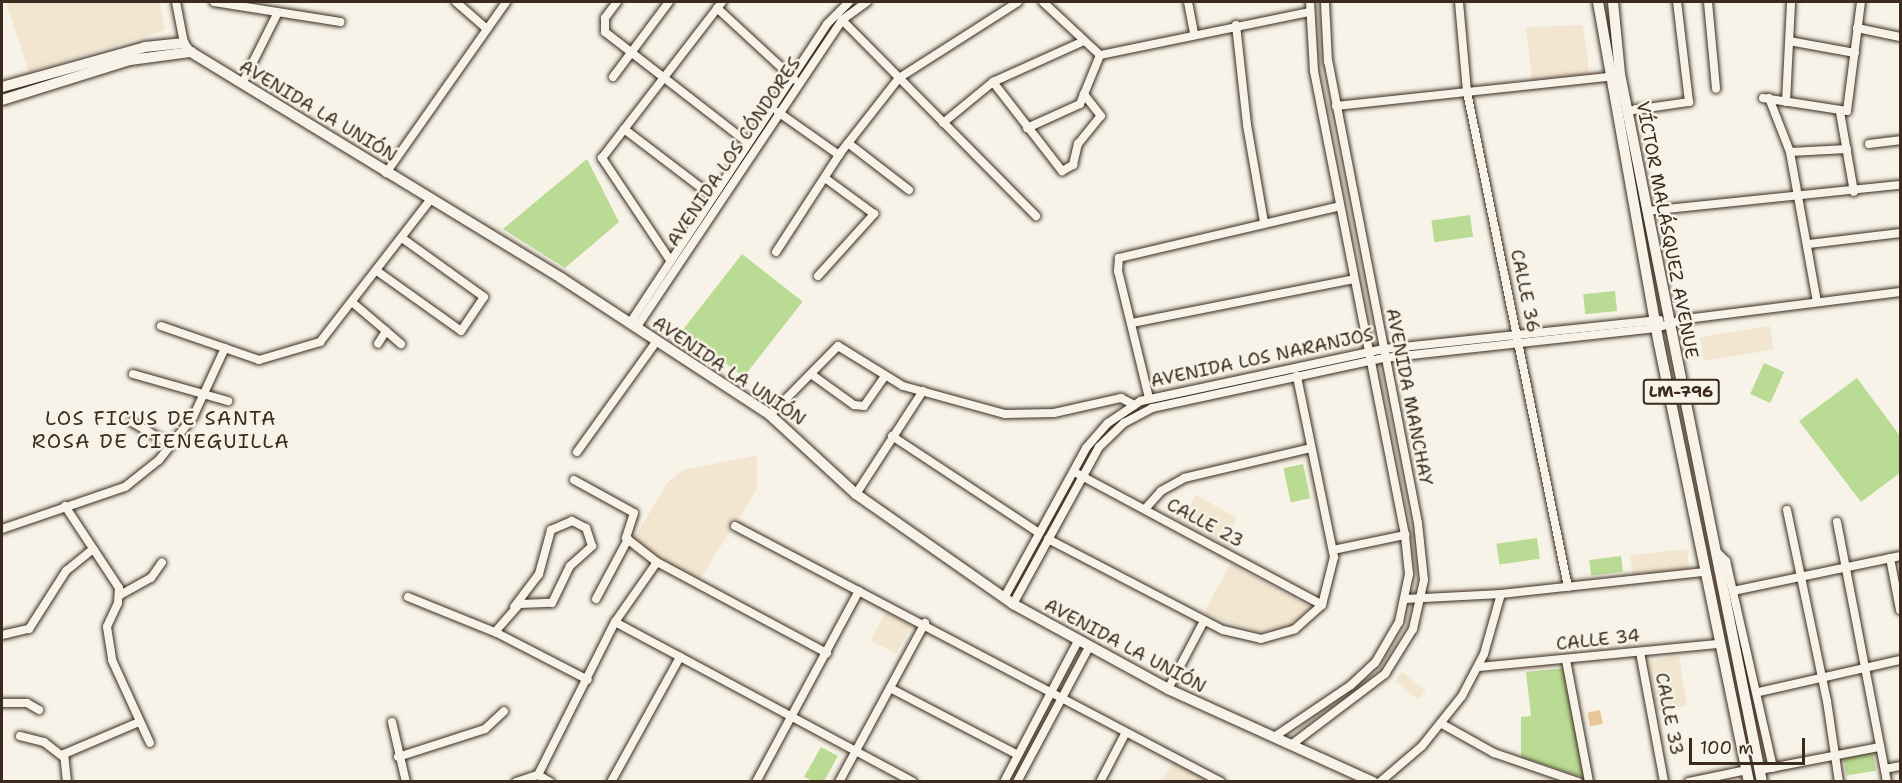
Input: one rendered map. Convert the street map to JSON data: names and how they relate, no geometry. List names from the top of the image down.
{
  "streets": {
    "main road": ["AVENIDA LA UNIÓN", "VÍCTOR MALÁSQUEZ AVENUE", "LM-796"],
    "street": [
      "AVENIDA LOS CÓNDORES",
      "CALLE 36",
      "AVENIDA LOS NARANJOS",
      "AVENIDA MANCHAY",
      "CALLE 23",
      "CALLE 34",
      "CALLE 33"
    ]
  },
  "crossings": [
    ["AVENIDA LA UNIÓN", "AVENIDA LOS CÓNDORES"],
    ["AVENIDA LA UNIÓN", "AVENIDA LOS NARANJOS"],
    ["AVENIDA LA UNIÓN", "AVENIDA MANCHAY"],
    ["VÍCTOR MALÁSQUEZ AVENUE", "AVENIDA LOS NARANJOS"],
    ["VÍCTOR MALÁSQUEZ AVENUE", "CALLE 34"],
    ["CALLE 36", "AVENIDA LOS NARANJOS"],
    ["AVENIDA LOS NARANJOS", "AVENIDA MANCHAY"],
    ["AVENIDA LOS NARANJOS", "CALLE 23"],
    ["CALLE 34", "CALLE 33"]
  ],
  "districts": ["LOS FICUS DE SANTA ROSA DE CIENEGUILLA"],
  "scale_bar": "100 m"
}
